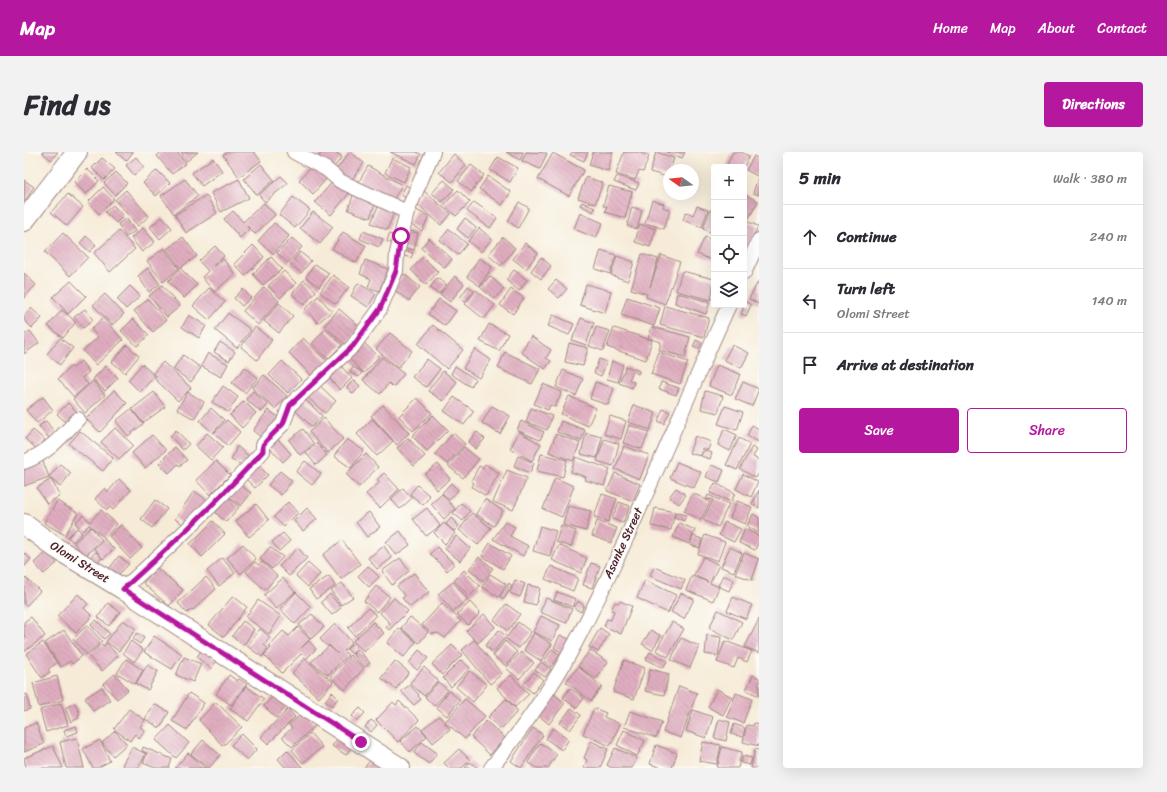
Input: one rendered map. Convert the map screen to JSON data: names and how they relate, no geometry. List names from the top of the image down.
{
  "streets": {
    "main road": ["Olomi Street"],
    "street": ["Asanke Street"]
  },
  "north": "left",
  "page": {
    "header": "Map",
    "nav": [
      "Home",
      "Map",
      "About",
      "Contact"
    ],
    "title": "Find us",
    "buttons": [
      "Directions",
      ["Save", "Share"]
    ],
    "heading": ["5 min", "Walk · 380 m"],
    "map_buttons": ["+", "−"],
    "list": [
      ["Continue", "240 m"],
      ["Turn left", "Olomi Street", "140 m"],
      "Arrive at destination"
    ]
  }
}
